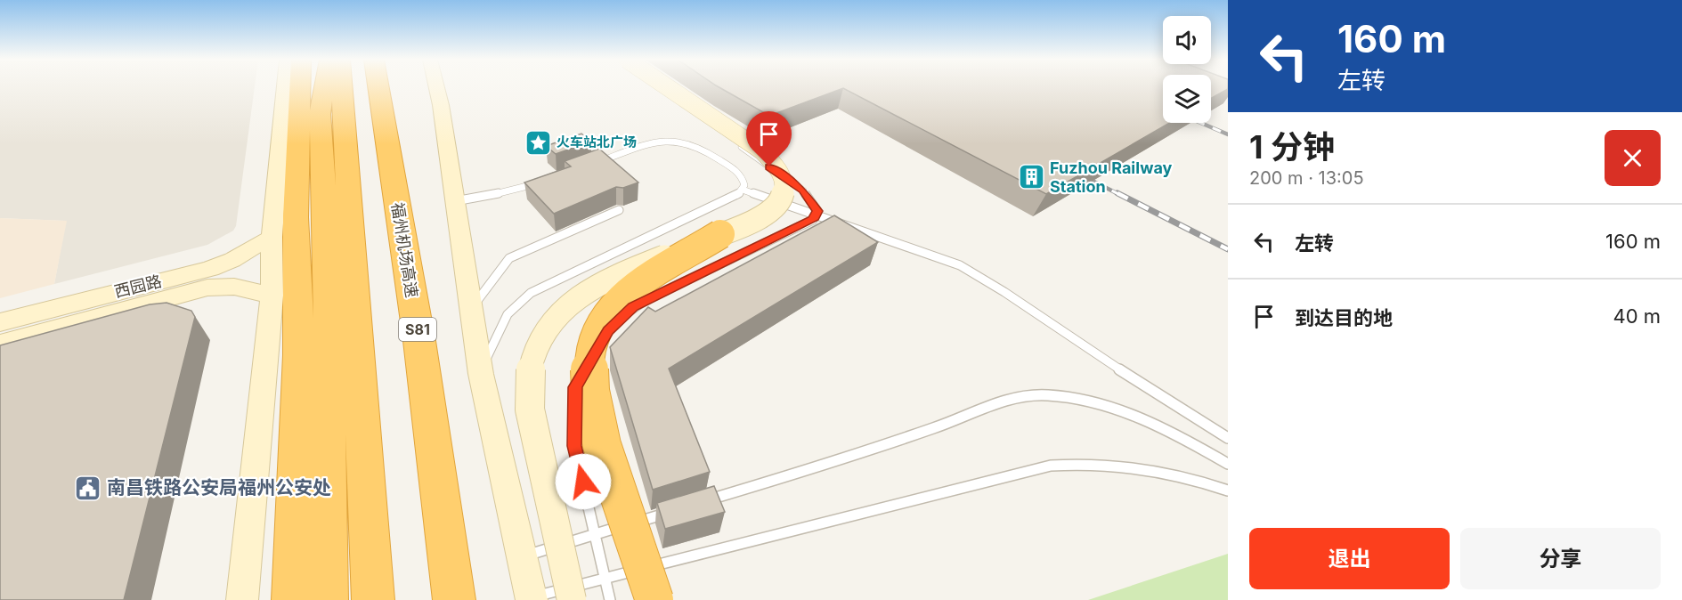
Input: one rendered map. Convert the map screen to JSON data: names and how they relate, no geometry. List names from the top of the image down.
{
  "streets": {
    "highway": ["福州机场高速", "S81"],
    "main road": ["西园路"]
  },
  "places": {
    "place": ["火车站北广场"],
    "building": ["Fuzhou Railway Station"],
    "public building": ["南昌铁路公安局福州公安处"]
  },
  "page": {
    "turn": ["160 m", "左转"],
    "heading": ["1 分钟", "200 m · 13:05"],
    "list": [
      {
        "name": "左转",
        "value": "160 m"
      },
      {
        "name": "到达目的地",
        "value": "40 m"
      }
    ],
    "buttons": ["退出", "分享"]
  }
}
